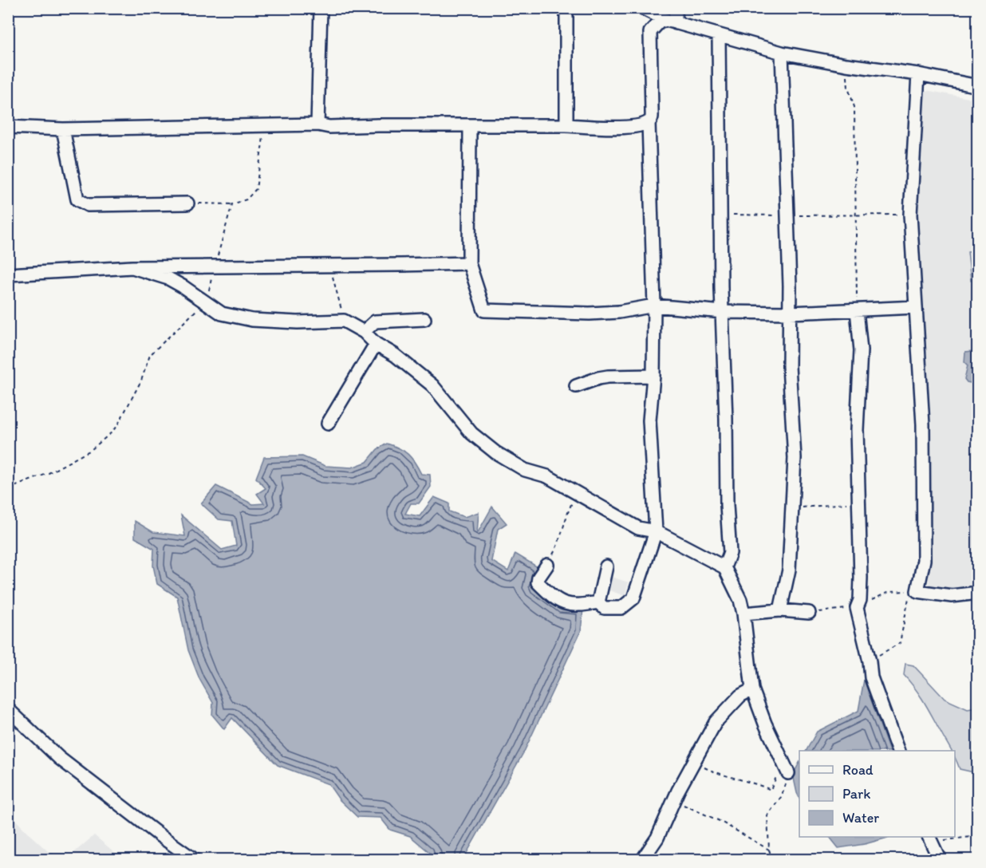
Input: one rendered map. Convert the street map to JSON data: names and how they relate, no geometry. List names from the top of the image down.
{
  "legend": ["Road", "Park", "Water"]
}
